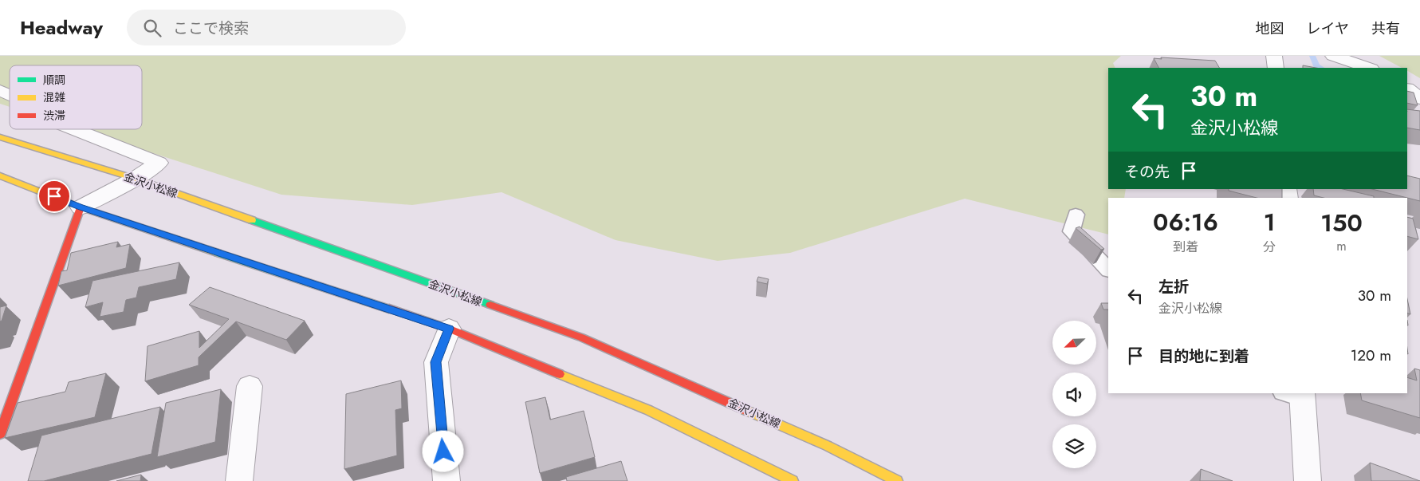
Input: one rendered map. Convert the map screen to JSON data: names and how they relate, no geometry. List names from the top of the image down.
{
  "streets": {
    "main road": ["金沢小松線"]
  },
  "legend": ["順調", "混雑", "渋滞"],
  "north": "bottom left",
  "page": {
    "header": "Headway",
    "search": "ここで検索",
    "nav": ["地図", "レイヤ", "共有"],
    "turn": ["30 m", "金沢小松線"],
    "then": "その先",
    "eta": [
      "06:16",
      "到着",
      "1",
      "分",
      "150",
      "m"
    ],
    "list": [
      {
        "name": "左折",
        "note": "金沢小松線",
        "value": "30 m"
      },
      {
        "name": "目的地に到着",
        "value": "120 m"
      }
    ]
  }
}
